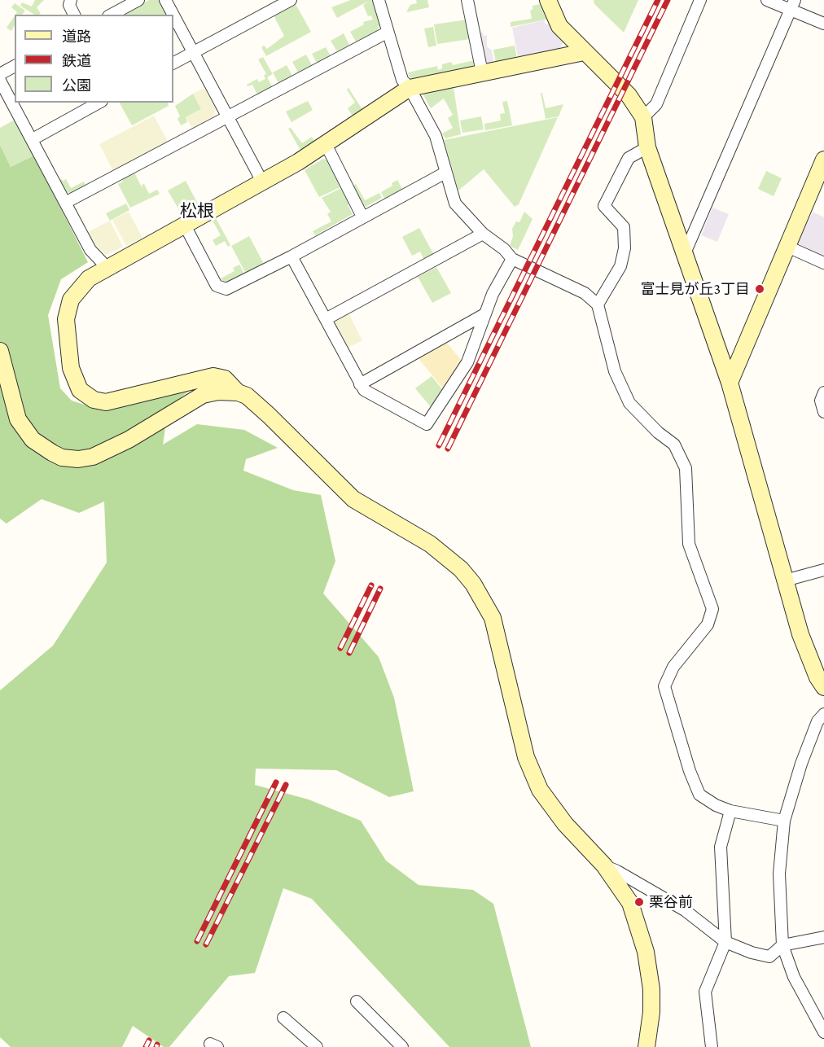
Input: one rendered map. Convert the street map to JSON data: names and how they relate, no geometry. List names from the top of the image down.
{
  "districts": ["松根"],
  "places": ["富士見が丘3丁目", "栗谷前"],
  "legend": ["道路", "鉄道", "公園"]
}
